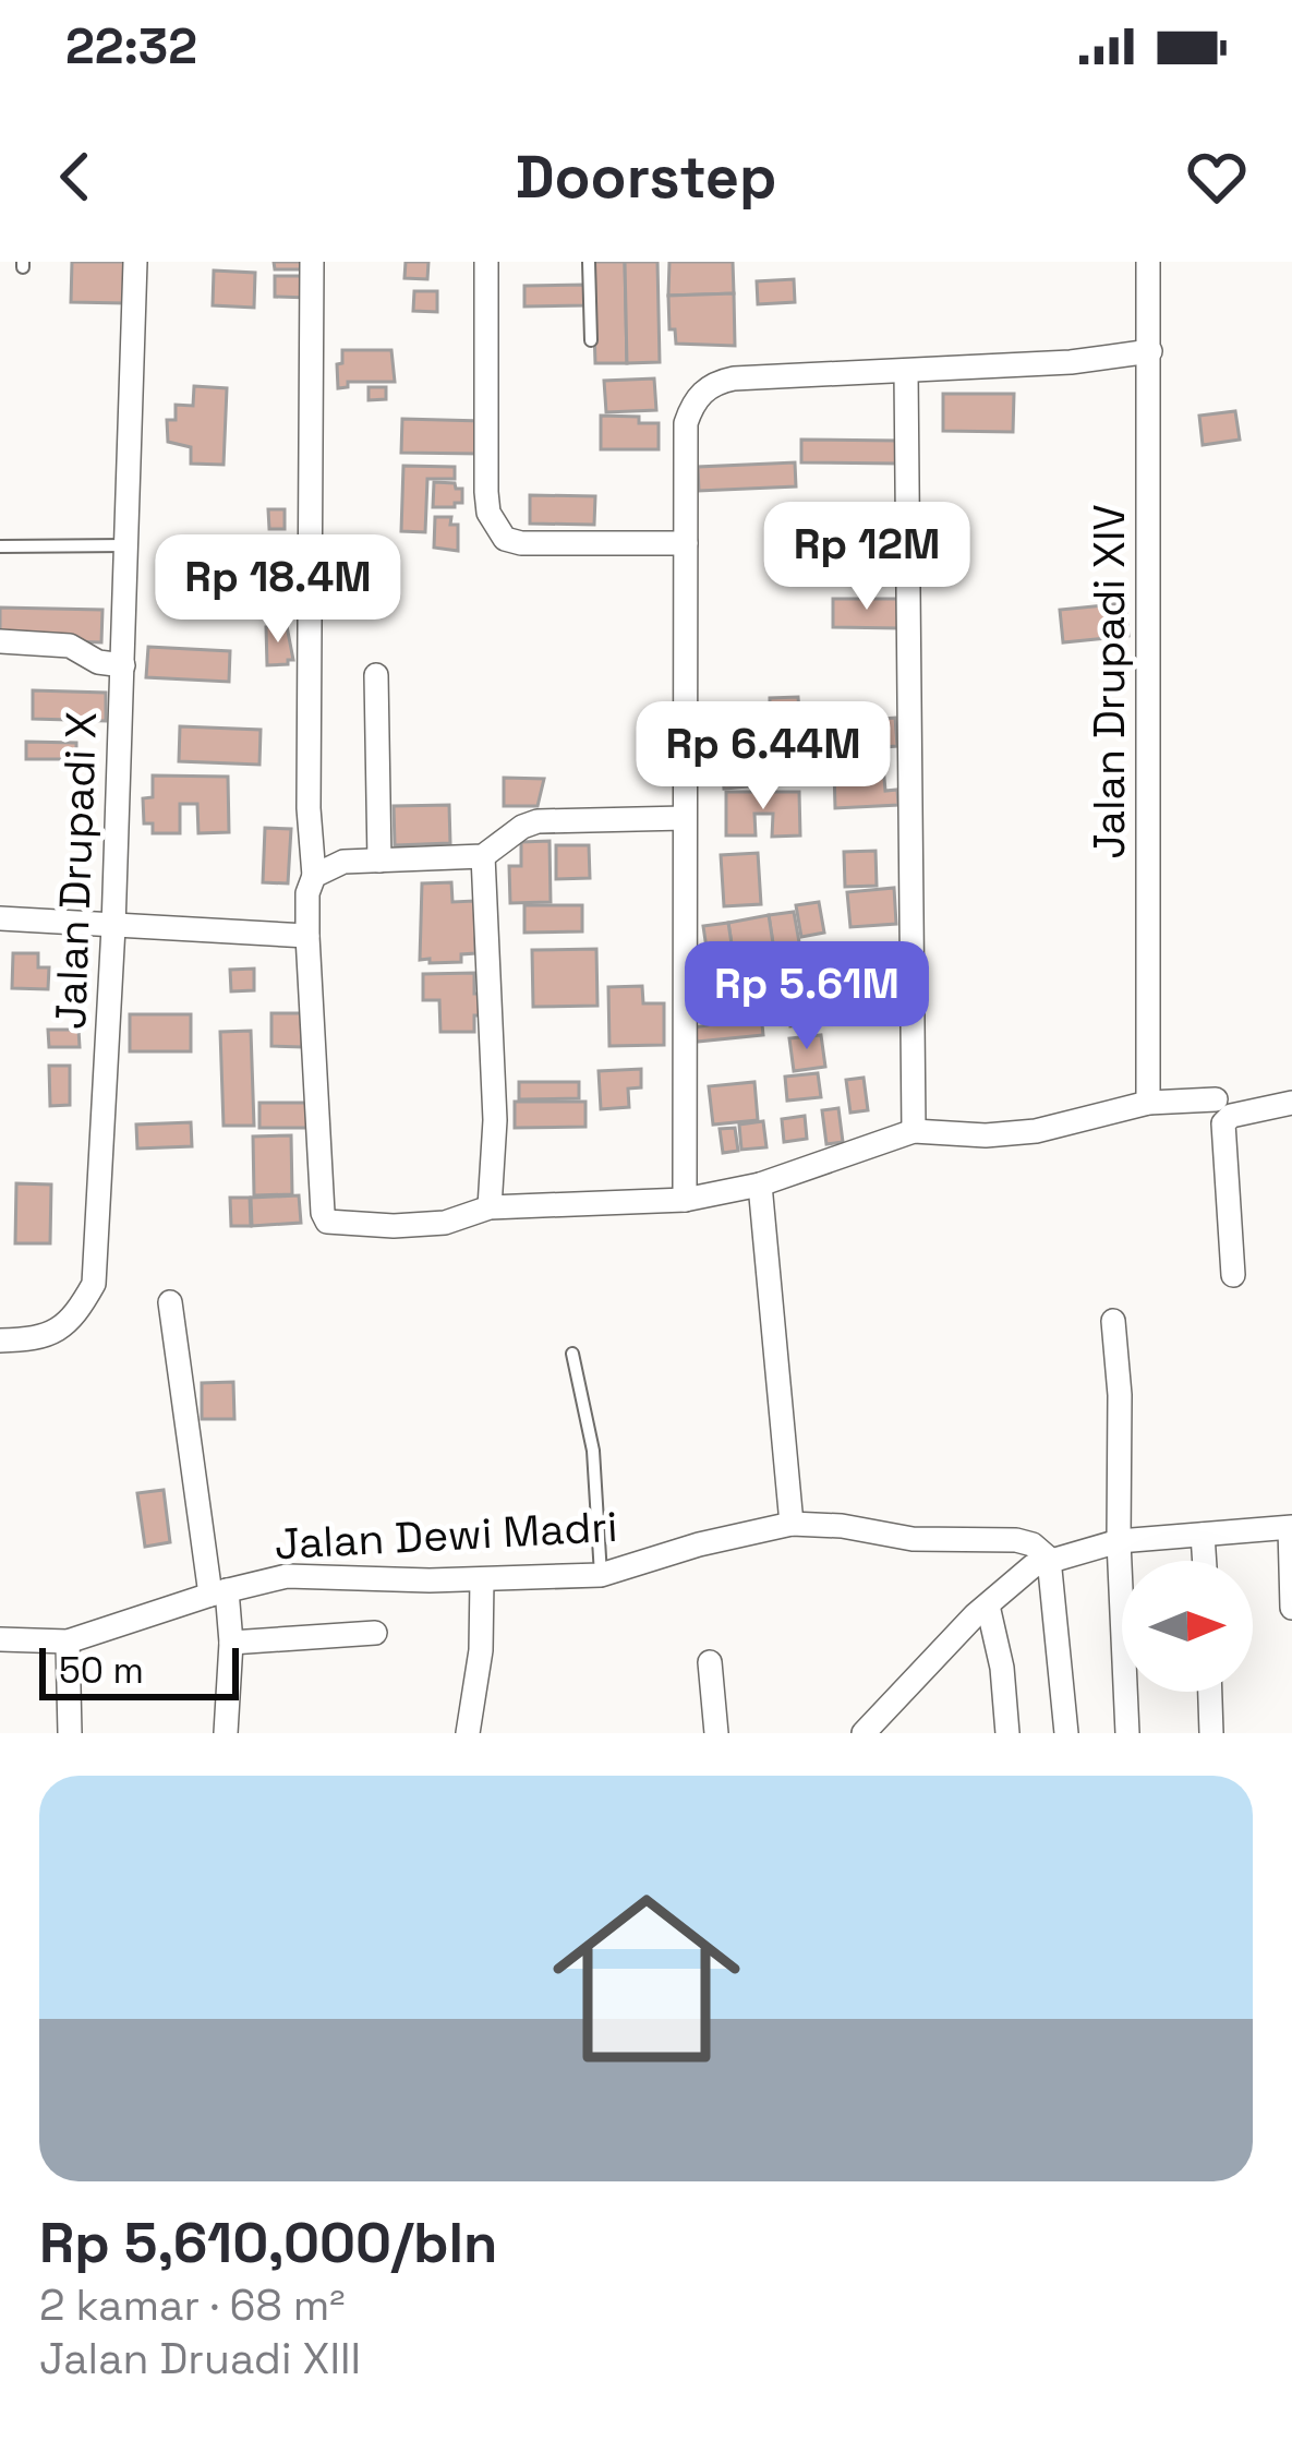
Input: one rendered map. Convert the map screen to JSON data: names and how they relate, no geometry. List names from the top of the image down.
{
  "streets": {
    "street": ["Jalan Drupadi XIV", "Jalan Drupadi X", "Jalan Dewi Madri"]
  },
  "scale_bar": "50 m",
  "north": "right",
  "page": {
    "status": "22:32",
    "header": "Doorstep",
    "price": [
      "Rp 12M",
      "Rp 18.4M",
      "Rp 6.44M",
      "Rp 5.61M"
    ],
    "scale": "50 m",
    "list": [
      {
        "name": "Rp 5,610,000/bln",
        "note": "2 kamar · 68 m² · Jalan Druadi XIII"
      }
    ]
  }
}
